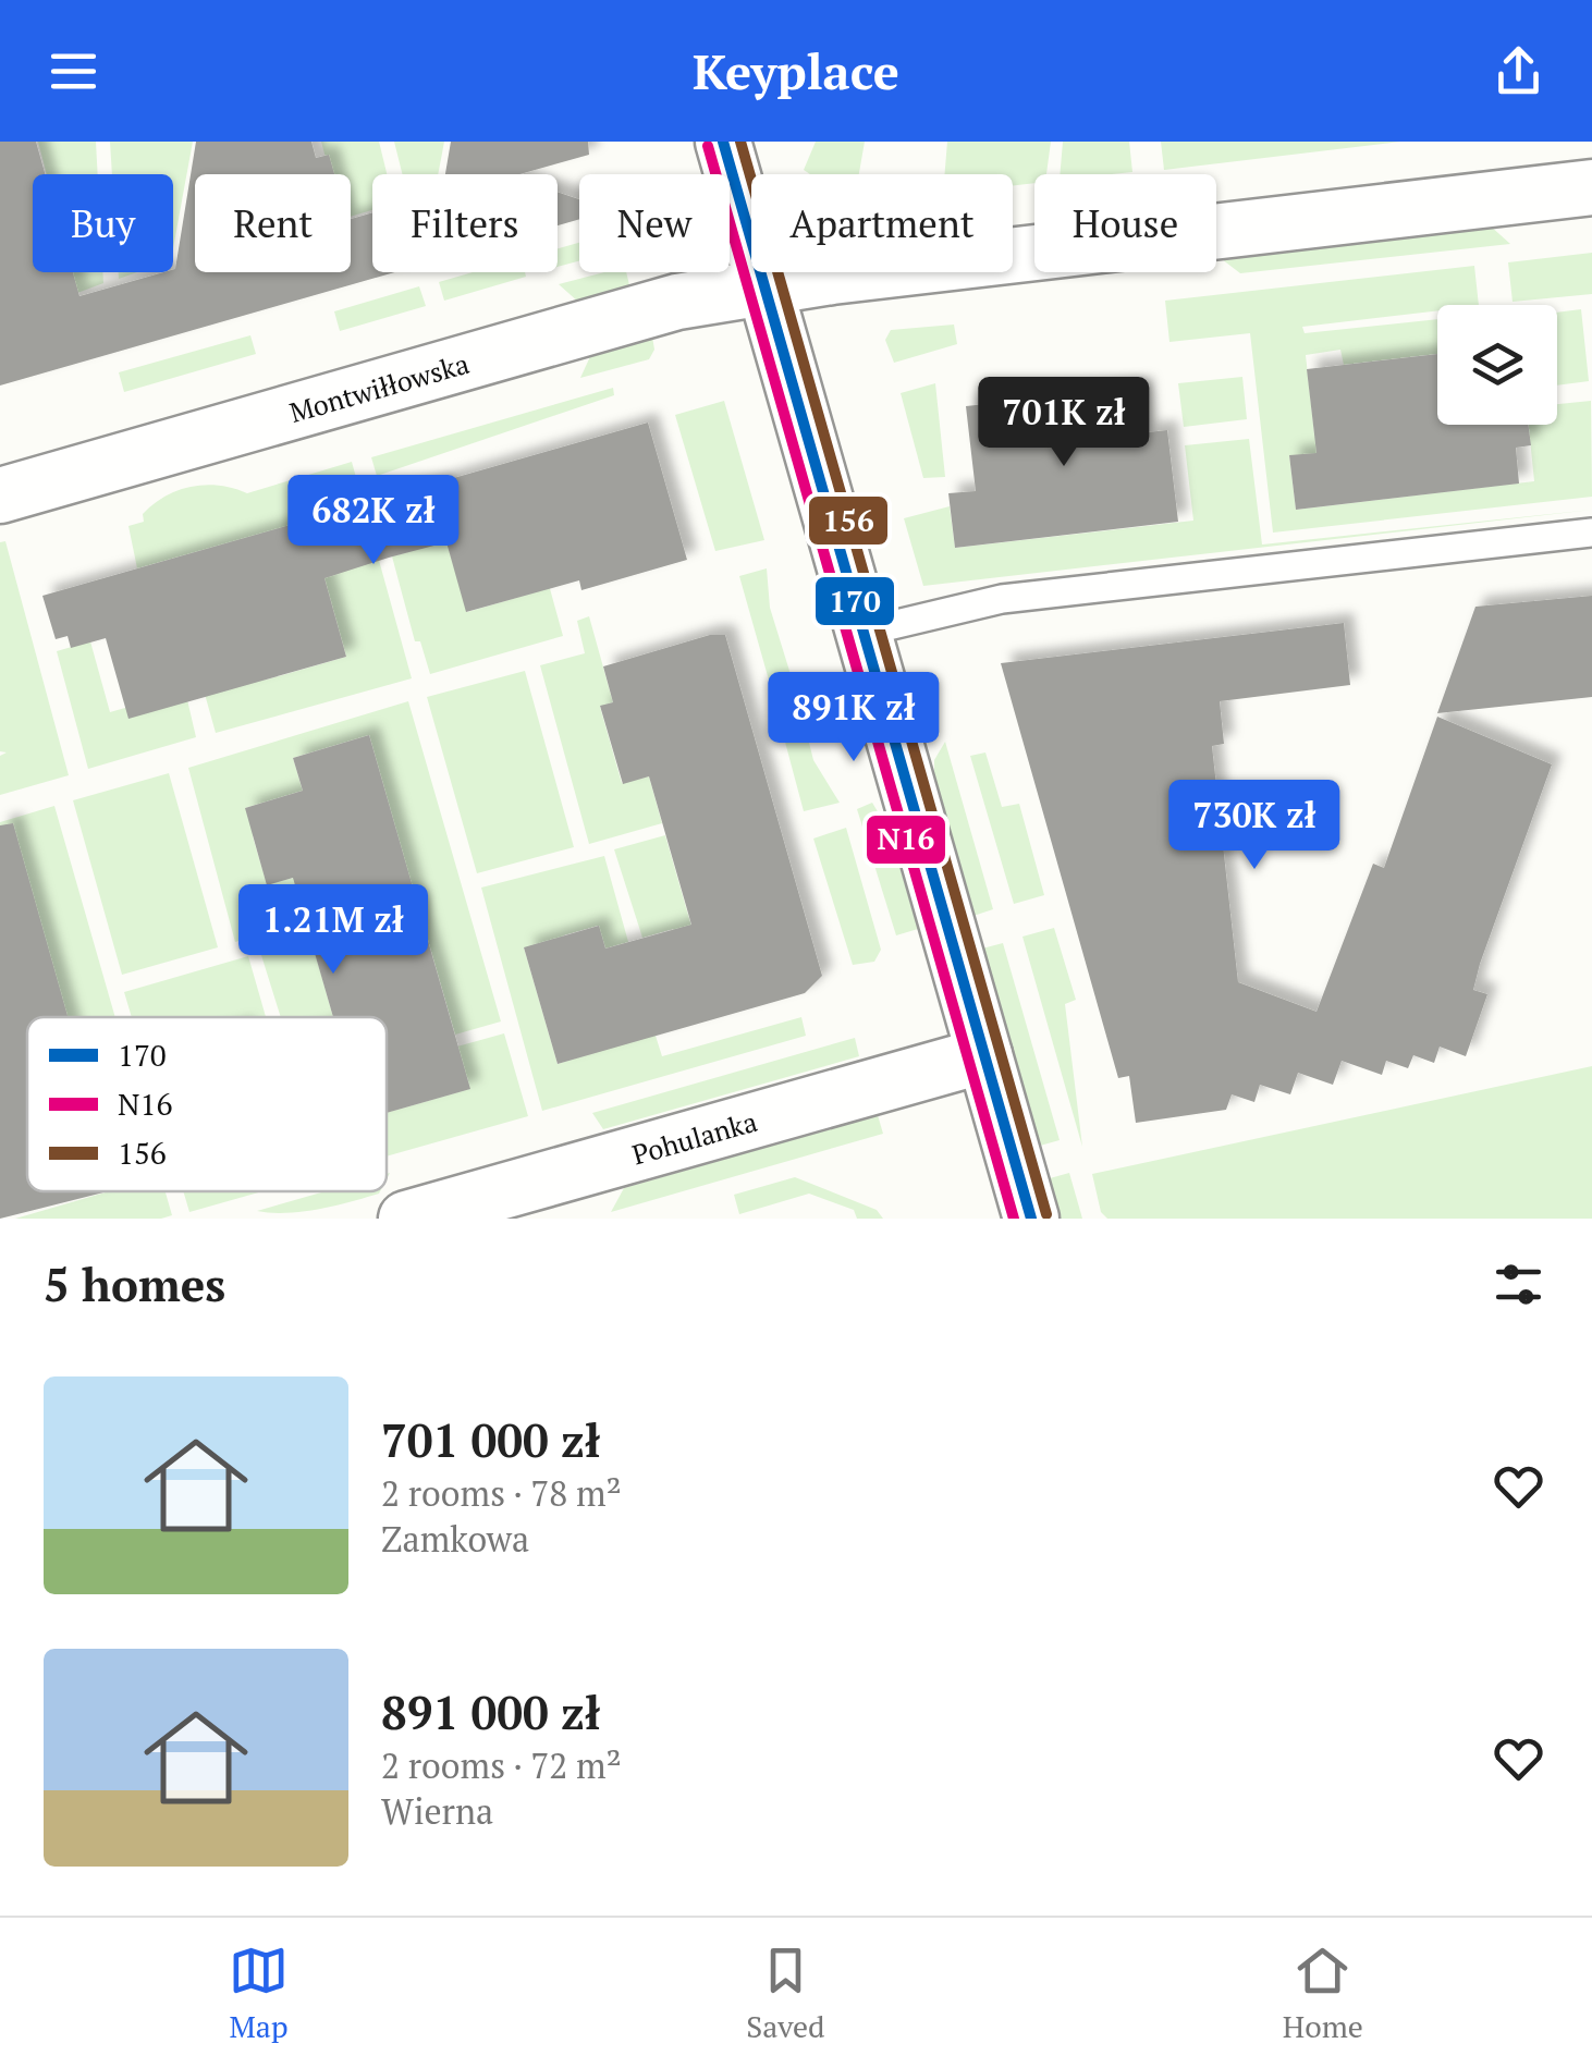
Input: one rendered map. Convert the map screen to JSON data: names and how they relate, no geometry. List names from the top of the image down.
{
  "streets": {
    "street": ["Montwiłłowska", "Pohulanka"]
  },
  "lines": ["transit line 170", "transit line 156", "transit line N16"],
  "legend": ["170", "N16", "156"],
  "page": {
    "header": "Keyplace",
    "chip": [
      "Buy",
      "Rent",
      "Filters",
      "New",
      "Apartment",
      "House"
    ],
    "price": [
      "701K zł",
      "682K zł",
      "891K zł",
      "730K zł",
      "1.21M zł"
    ],
    "heading": "5 homes",
    "list": [
      {
        "name": "701 000 zł",
        "note": "2 rooms · 78 m² · Zamkowa"
      },
      {
        "name": "891 000 zł",
        "note": "2 rooms · 72 m² · Wierna"
      }
    ],
    "tabs": ["Map", "Saved", "Home"]
  }
}
